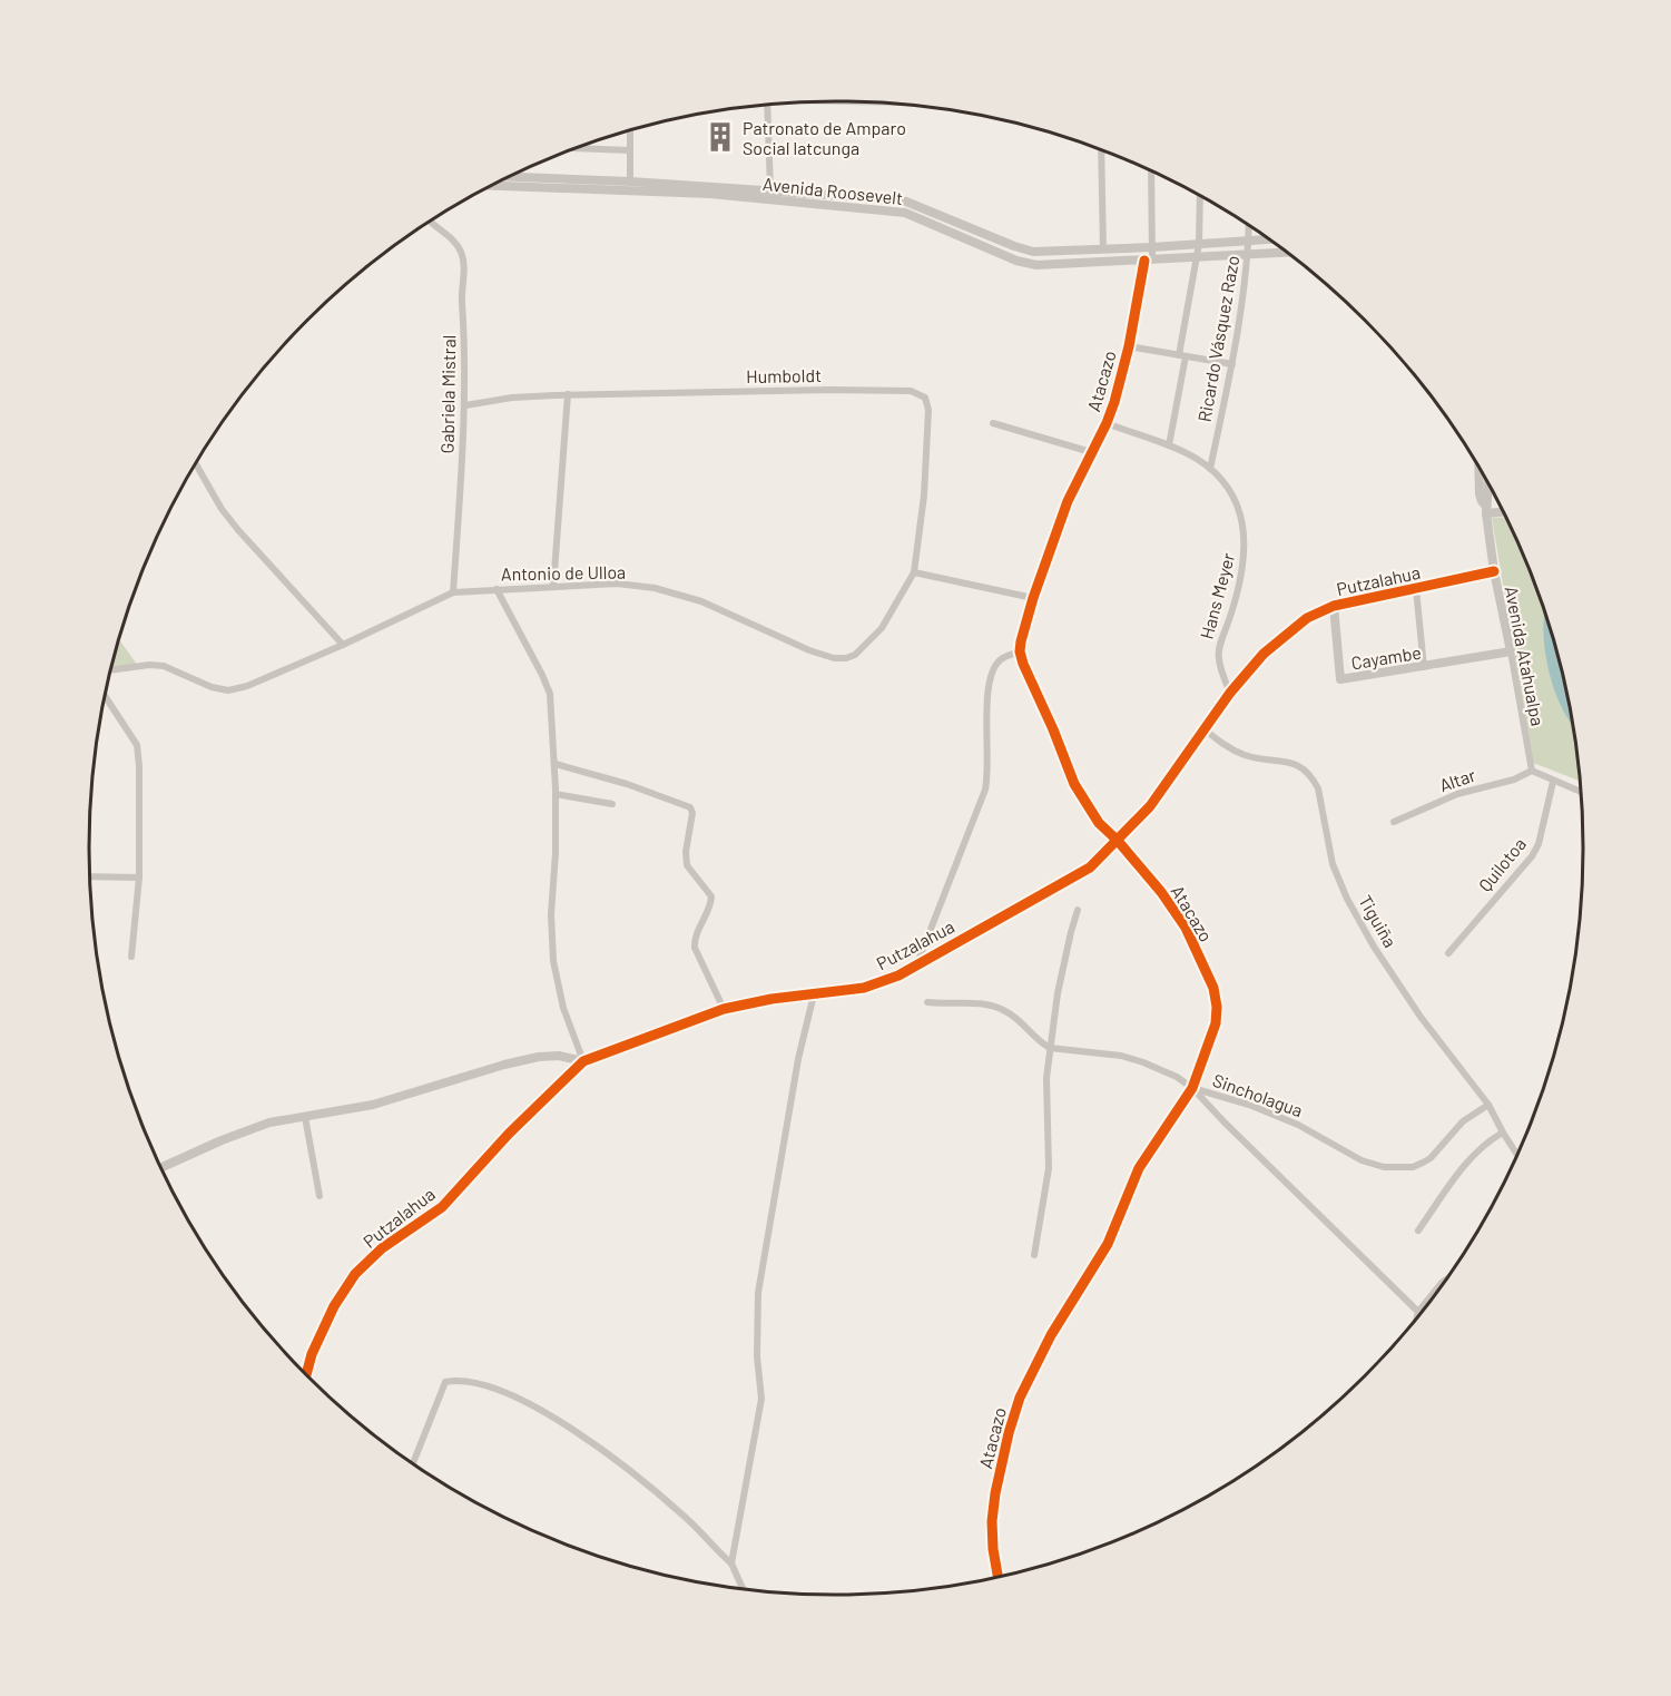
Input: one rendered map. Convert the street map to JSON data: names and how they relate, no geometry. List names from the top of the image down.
{
  "streets": {
    "street": [
      "Avenida Roosevelt",
      "Ricardo Vásquez Razo",
      "Humboldt",
      "Atacazo",
      "Gabriela Mistral",
      "Antonio de Ulloa",
      "Putzalahua",
      "Hans Meyer",
      "Avenida Atahualpa",
      "Cayambe",
      "Altar",
      "Quilotoa",
      "Tiguiña",
      "Sincholagua"
    ]
  },
  "crossings": [
    ["Avenida Roosevelt", "Ricardo Vásquez Razo"],
    ["Avenida Roosevelt", "Atacazo"],
    ["Ricardo Vásquez Razo", "Hans Meyer"],
    ["Humboldt", "Gabriela Mistral"],
    ["Humboldt", "Antonio de Ulloa"],
    ["Atacazo", "Putzalahua"],
    ["Atacazo", "Hans Meyer"],
    ["Atacazo", "Sincholagua"],
    ["Gabriela Mistral", "Antonio de Ulloa"],
    ["Putzalahua", "Hans Meyer"],
    ["Putzalahua", "Avenida Atahualpa"],
    ["Putzalahua", "Cayambe"],
    ["Putzalahua", "Tiguiña"],
    ["Avenida Atahualpa", "Cayambe"],
    ["Avenida Atahualpa", "Altar"],
    ["Tiguiña", "Sincholagua"]
  ],
  "places": {
    "building": ["Patronato de Amparo Social latcunga"]
  }
}
